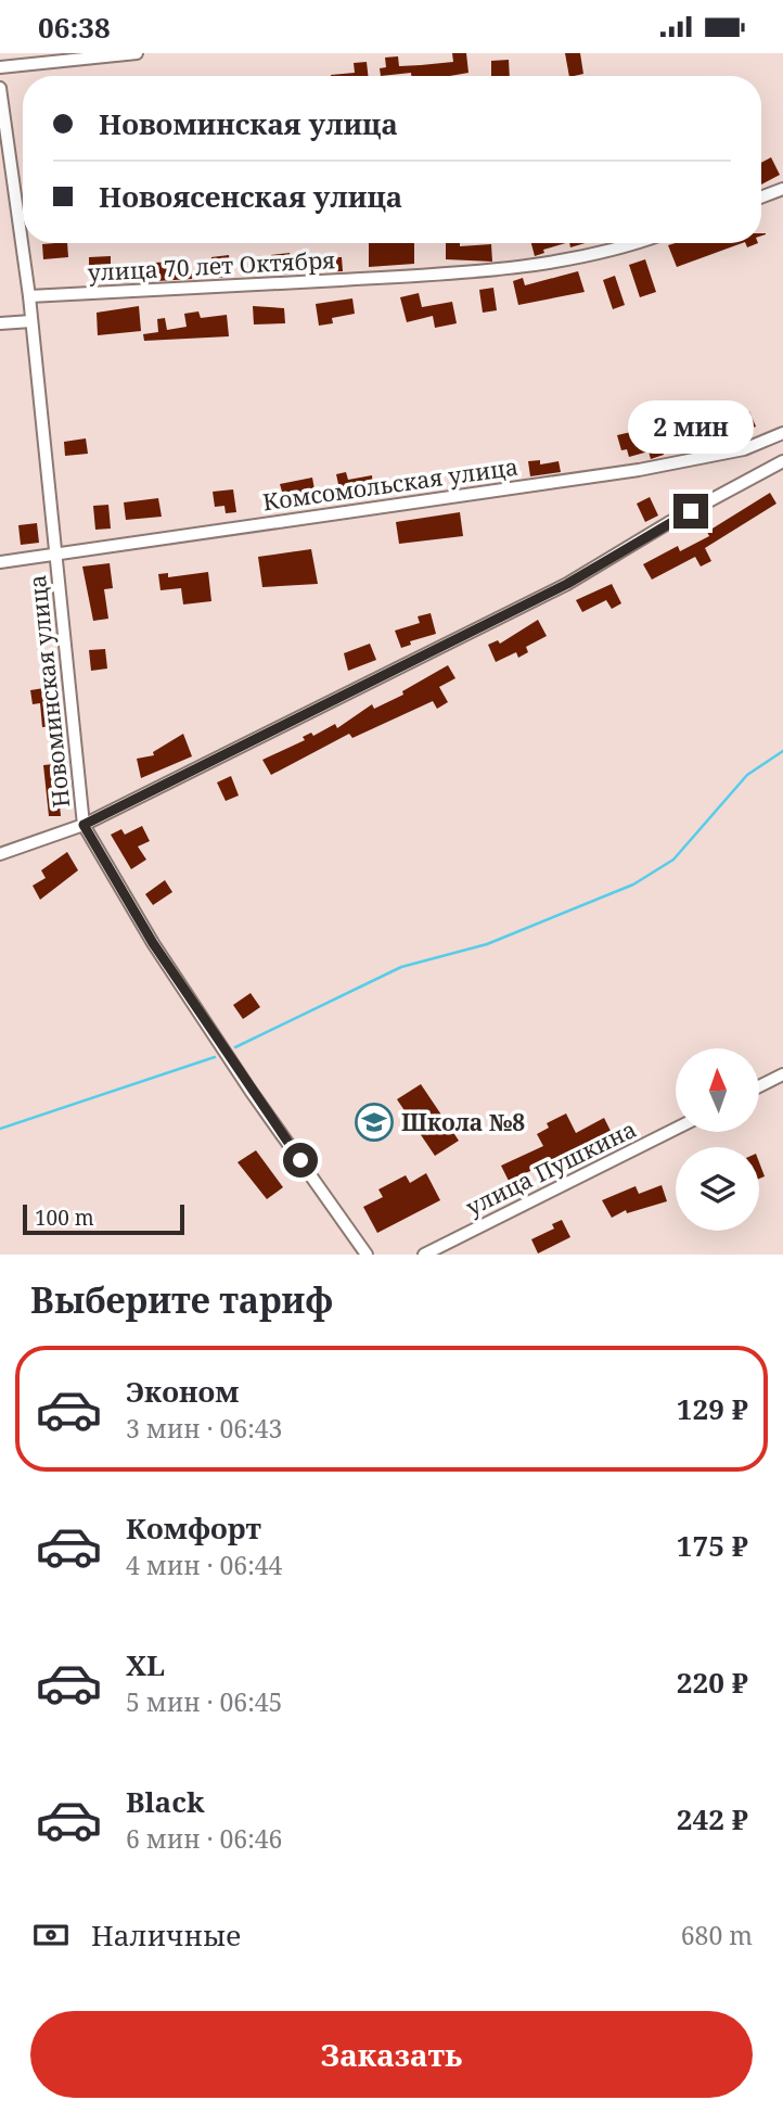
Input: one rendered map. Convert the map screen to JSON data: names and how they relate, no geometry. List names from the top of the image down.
{
  "streets": {
    "street": [
      "улица 70 лет Октября",
      "Комсомольская улица",
      "Новоминская улица",
      "улица Пушкина"
    ]
  },
  "crossings": [
    ["улица 70 лет Октября", "Новоминская улица"],
    ["Комсомольская улица", "Новоминская улица"]
  ],
  "places": {
    "school or university": ["Школа №8"]
  },
  "scale_bar": "100 m",
  "north": "top",
  "page": {
    "status": "06:38",
    "banner": ["Новоминская улица", "Новоясенская улица"],
    "bubble": "2 мин",
    "scale": "100 m",
    "heading": "Выберите тариф",
    "list": [
      {
        "name": "Эконом",
        "note": "3 мин · 06:43",
        "value": "129 ₽"
      },
      {
        "name": "Комфорт",
        "note": "4 мин · 06:44",
        "value": "175 ₽"
      },
      {
        "name": "XL",
        "note": "5 мин · 06:45",
        "value": "220 ₽"
      },
      {
        "name": "Black",
        "note": "6 мин · 06:46",
        "value": "242 ₽"
      }
    ],
    "pay": ["Наличные", "680 m"],
    "buttons": "Заказать"
  }
}
